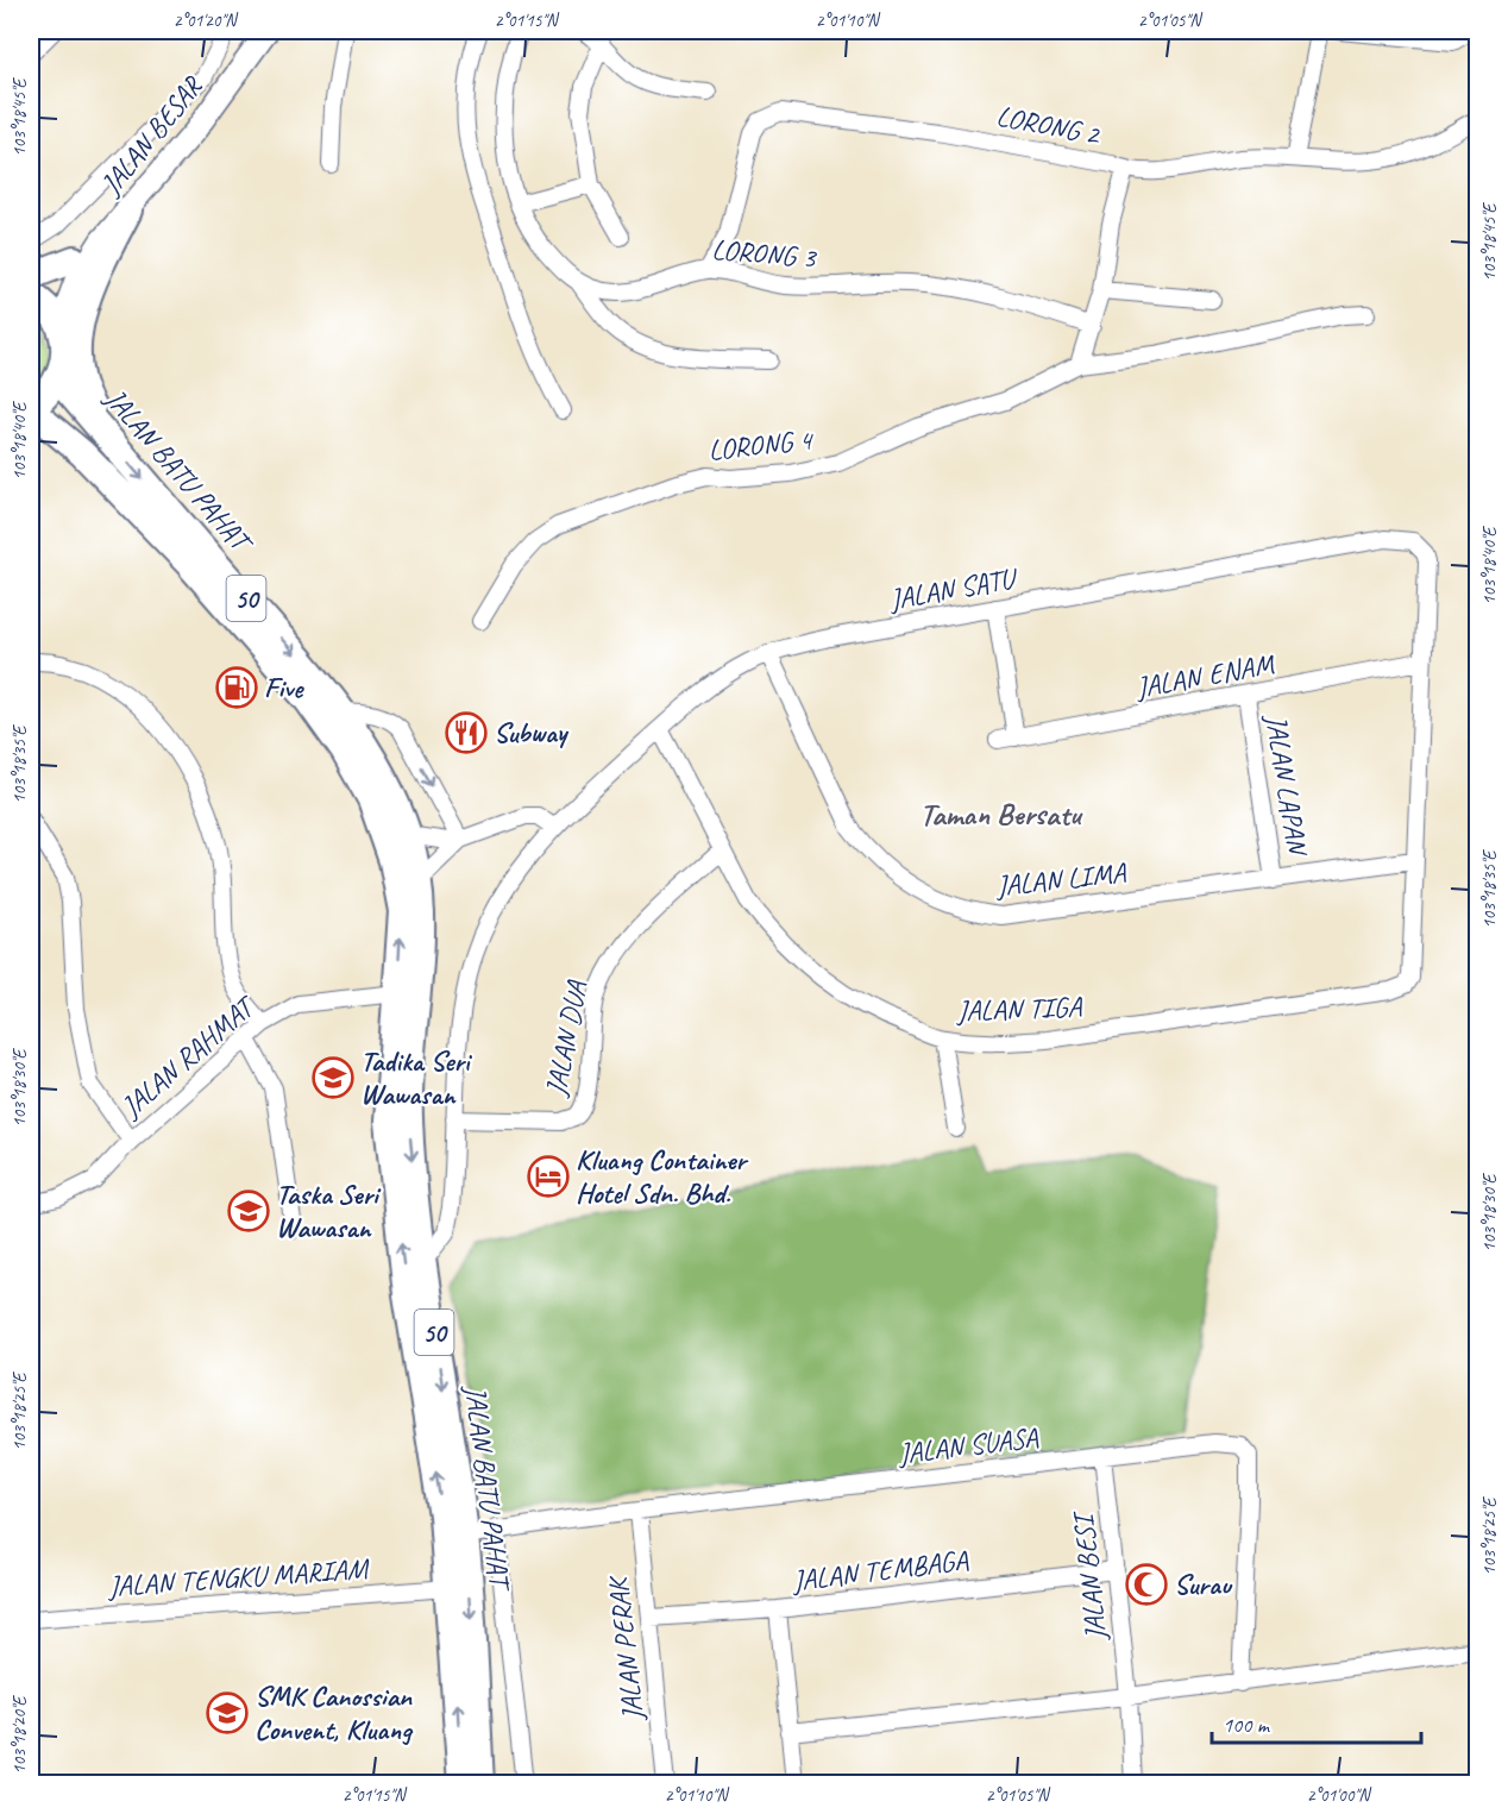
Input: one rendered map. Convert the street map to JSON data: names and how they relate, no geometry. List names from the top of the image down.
{
  "streets": {
    "highway": ["JALAN BATU PAHAT", "50"],
    "main road": ["JALAN BESAR"],
    "street": [
      "LORONG 2",
      "LORONG 3",
      "LORONG 4",
      "JALAN SATU",
      "JALAN ENAM",
      "JALAN LAPAN",
      "JALAN LIMA",
      "JALAN TIGA",
      "JALAN DUA",
      "JALAN RAHMAT",
      "JALAN SUASA",
      "JALAN TEMBAGA",
      "JALAN TENGKU MARIAM",
      "JALAN BESI",
      "JALAN PERAK"
    ]
  },
  "crossings": [
    ["LORONG 2", "LORONG 3"],
    ["JALAN BATU PAHAT", "JALAN SATU"],
    ["JALAN BATU PAHAT", "50"],
    ["JALAN BATU PAHAT", "JALAN RAHMAT"],
    ["JALAN BATU PAHAT", "JALAN SUASA"],
    ["JALAN BATU PAHAT", "JALAN TENGKU MARIAM"],
    ["JALAN SATU", "JALAN ENAM"],
    ["JALAN SATU", "JALAN LIMA"],
    ["JALAN SATU", "JALAN TIGA"],
    ["JALAN SATU", "JALAN DUA"],
    ["JALAN ENAM", "JALAN LAPAN"],
    ["JALAN LAPAN", "JALAN LIMA"],
    ["JALAN LIMA", "JALAN TIGA"],
    ["JALAN TIGA", "JALAN DUA"],
    ["JALAN SUASA", "JALAN BESI"],
    ["JALAN SUASA", "JALAN PERAK"],
    ["JALAN TEMBAGA", "JALAN BESI"],
    ["JALAN TEMBAGA", "JALAN PERAK"]
  ],
  "districts": ["Taman Bersatu"],
  "places": {
    "fuel station": ["Five"],
    "restaurant": ["Subway"],
    "school or university": ["Tadika Seri Wawasan", "Taska Seri Wawasan", "SMK Canossian Convent, Kluang"],
    "hotel": ["Kluang Container Hotel Sdn. Bhd."],
    "mosque": ["Surau"]
  },
  "scale_bar": "100 m",
  "coordinates": [
    "2°01'20\"N",
    "2°01'15\"N",
    "2°01'10\"N",
    "2°01'05\"N",
    "103°18'45\"E",
    "103°18'40\"E",
    "103°18'35\"E",
    "103°18'30\"E",
    "103°18'25\"E",
    "103°18'20\"E",
    "2°01'00\"N"
  ]
}
